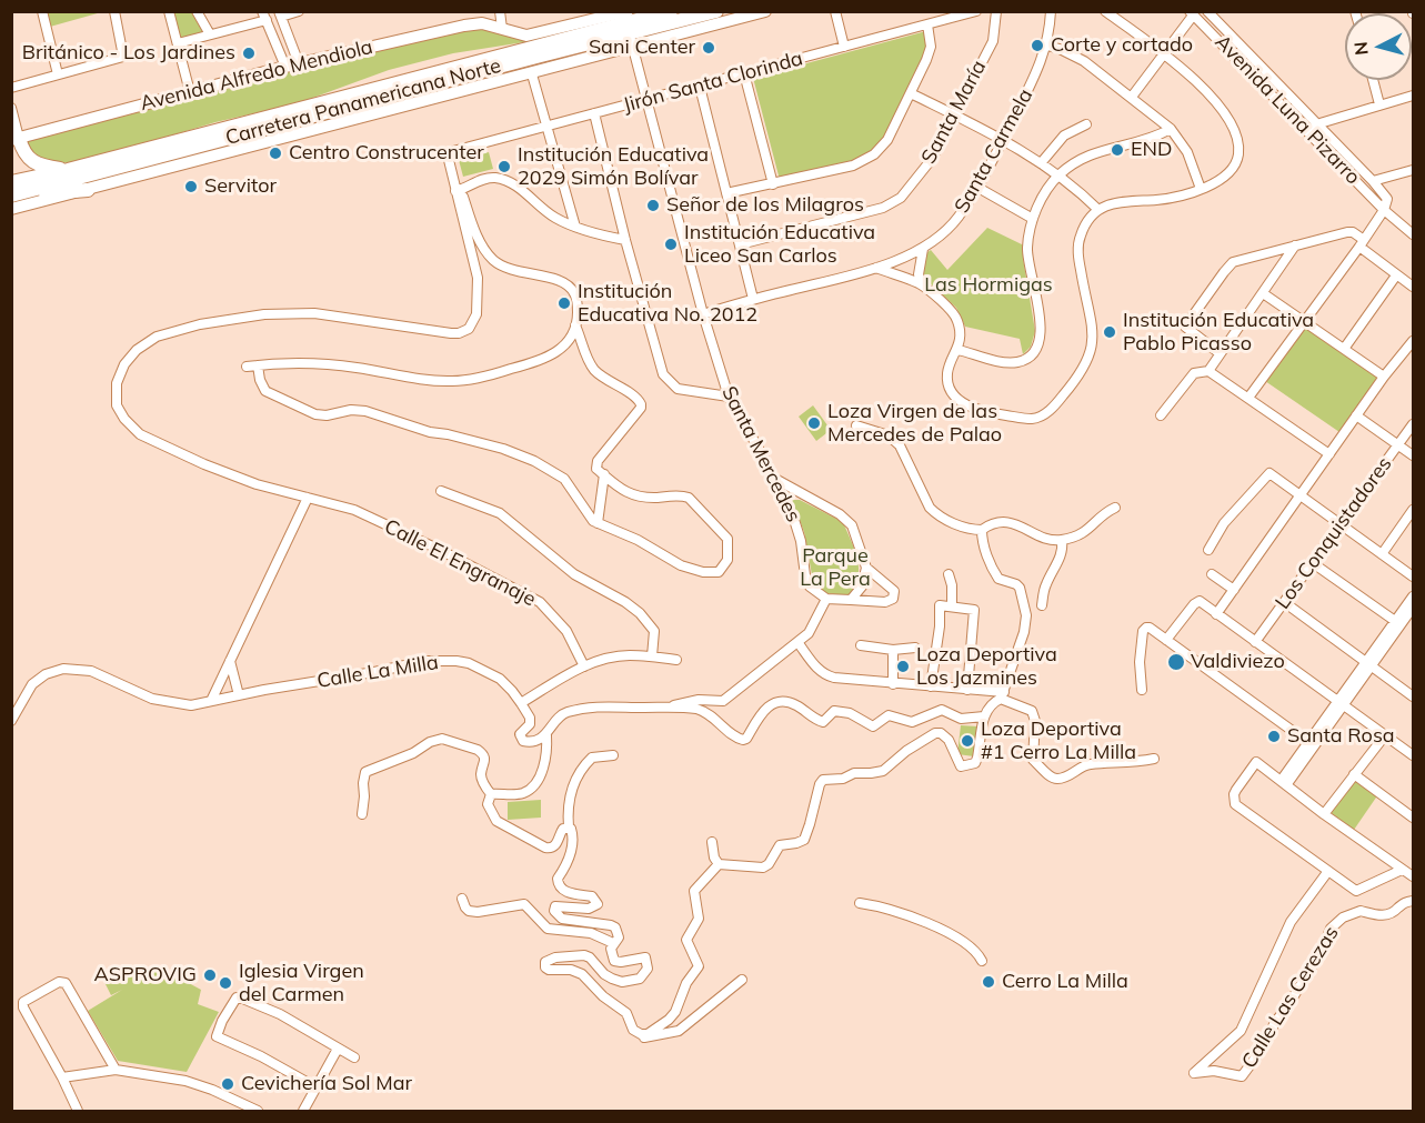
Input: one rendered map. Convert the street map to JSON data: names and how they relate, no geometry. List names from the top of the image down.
{
  "streets": {
    "highway": ["Carretera Panamericana Norte"],
    "main road": ["Avenida Alfredo Mendiola"],
    "street": [
      "Jirón Santa Clorinda",
      "Avenida Luna Pizarro",
      "Santa María",
      "Santa Carmela",
      "Santa Mercedes",
      "Los Conquistadores",
      "Calle El Engranaje",
      "Calle La Milla",
      "Calle Las Cerezas"
    ]
  },
  "crossings": [
    ["Jirón Santa Clorinda", "Santa Mercedes"],
    ["Jirón Santa Clorinda", "Calle El Engranaje"],
    ["Carretera Panamericana Norte", "Santa Mercedes"],
    ["Santa Carmela", "Santa Mercedes"]
  ],
  "parks": ["Las Hormigas", "Parque La Pera"],
  "places": [
    "Corte y cortado",
    "Sani Center",
    "Británico - Los Jardines",
    "END",
    "Centro Construcenter",
    "Institución Educativa 2029 Simón Bolívar",
    "Servitor",
    "Señor de los Milagros",
    "Institución Educativa Liceo San Carlos",
    "Institución Educativa No. 2012",
    "Institución Educativa Pablo Picasso",
    "Loza Virgen de las Mercedes de Palao",
    "Valdiviezo",
    "Loza Deportiva Los Jazmines",
    "Santa Rosa",
    "Loza Deportiva #1 Cerro La Milla",
    "ASPROVIG",
    "Cerro La Milla",
    "Iglesia Virgen del Carmen",
    "Cevichería Sol Mar"
  ],
  "north": "left"
}
